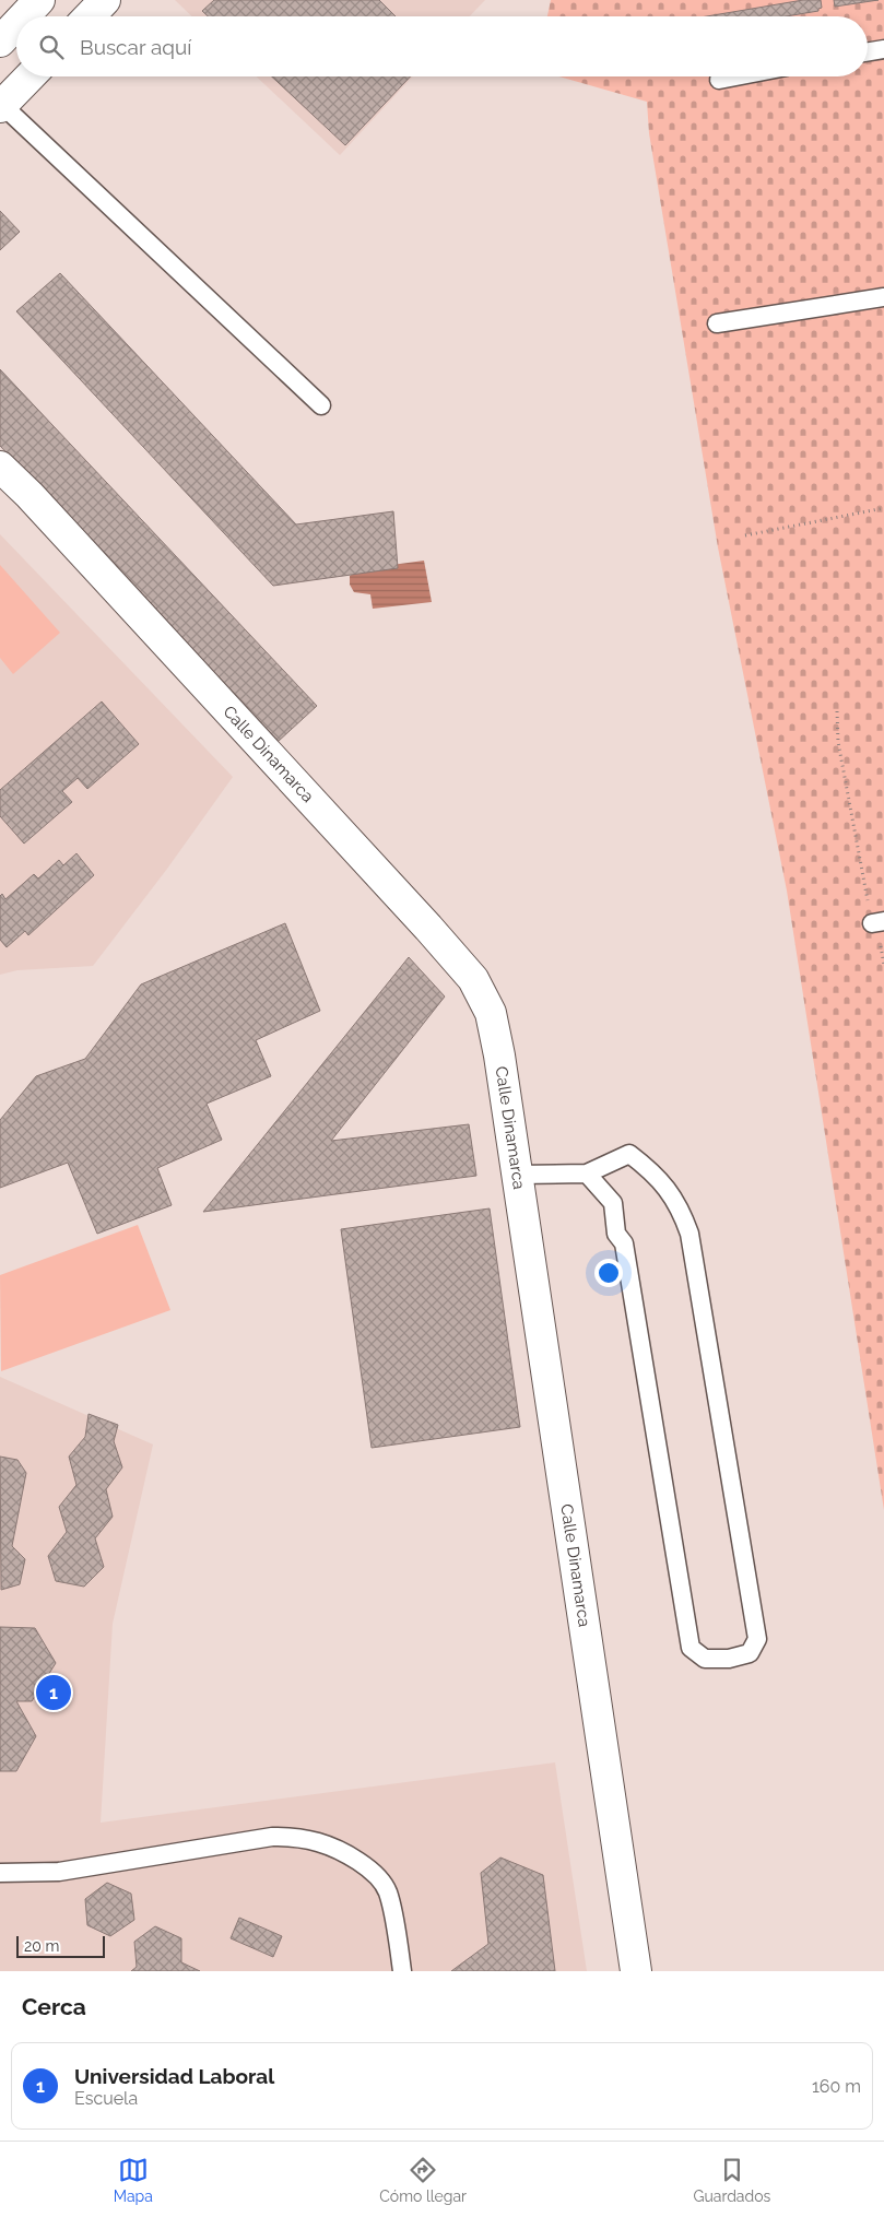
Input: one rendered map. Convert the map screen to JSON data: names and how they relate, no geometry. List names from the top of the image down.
{
  "streets": {
    "street": ["Calle Dinamarca"]
  },
  "scale_bar": "20 m",
  "page": {
    "search": "Buscar aquí",
    "pins": "1",
    "scale": "20 m",
    "heading": "Cerca",
    "list": [
      {
        "mark": "1",
        "name": "Universidad Laboral",
        "note": "Escuela",
        "value": "160 m"
      }
    ],
    "nav": ["Mapa", "Cómo llegar", "Guardados"]
  }
}
